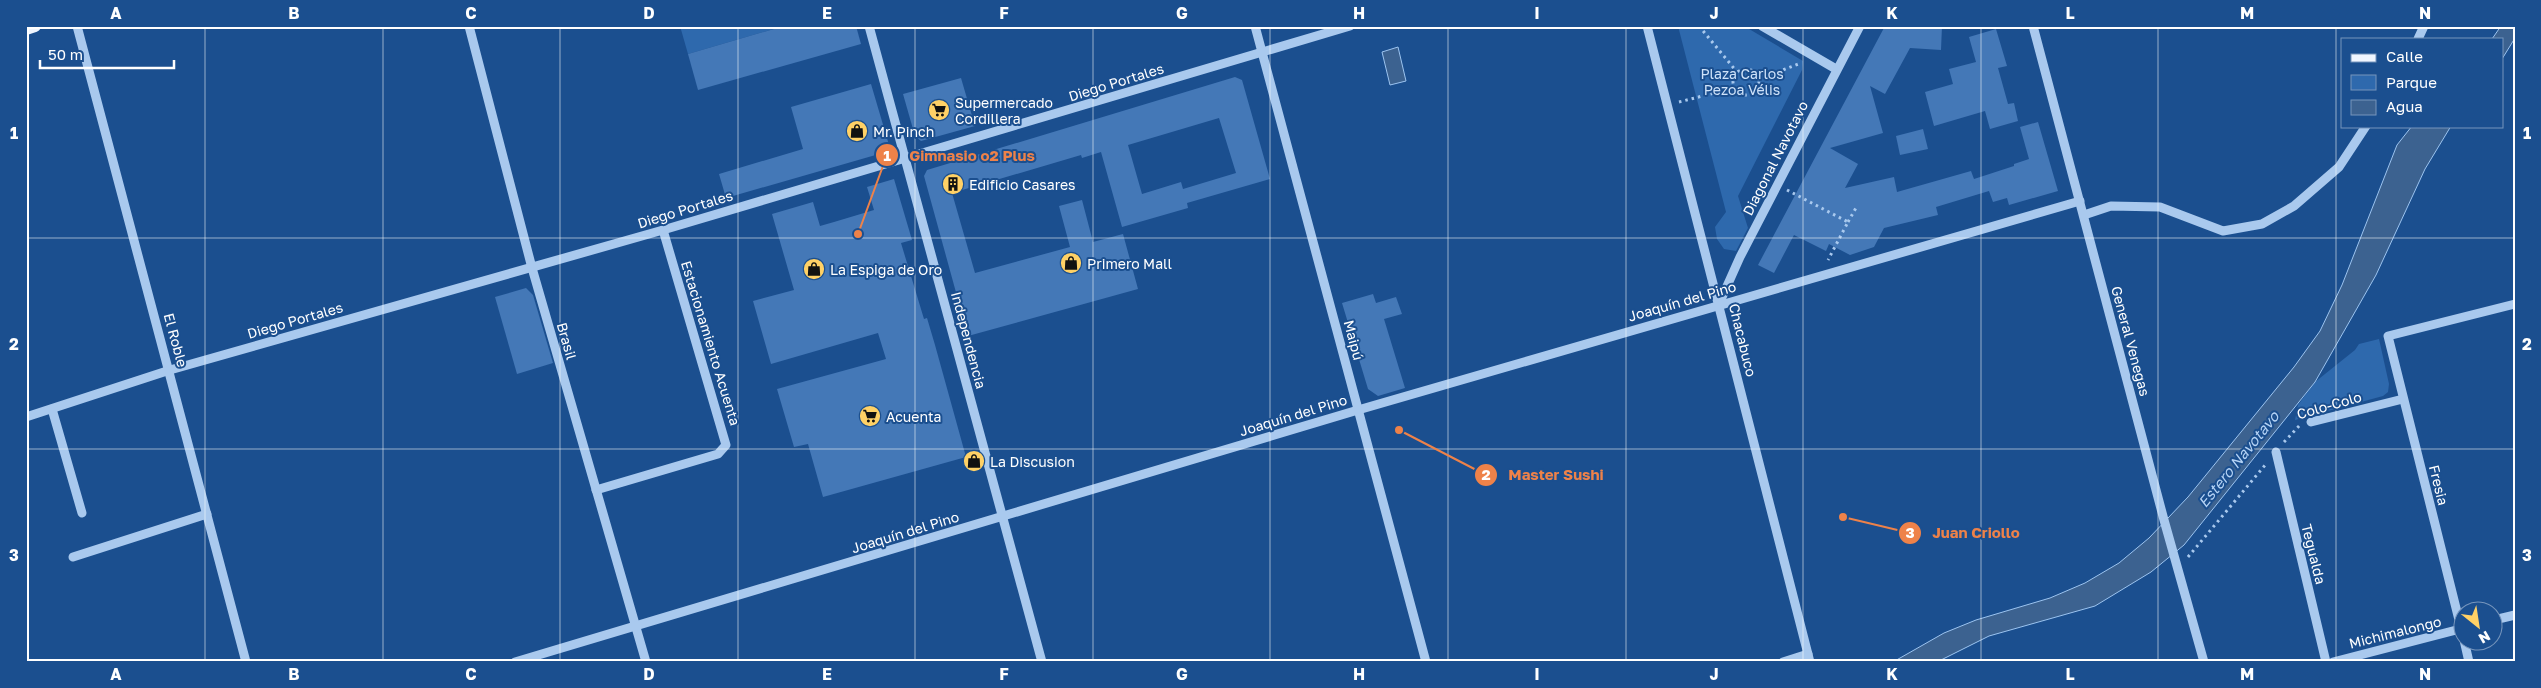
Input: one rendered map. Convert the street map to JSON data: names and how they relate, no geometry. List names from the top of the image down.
{
  "streets": {
    "street": [
      "Diego Portales",
      "Diagonal Navotavo",
      "Joaquín del Pino",
      "El Roble",
      "Independencia",
      "Maipú",
      "Chacabuco",
      "Brasil",
      "General Venegas",
      "Estacionamiento Acuenta",
      "Colo-Colo",
      "Fresia",
      "Tegualda",
      "Michimalongo"
    ]
  },
  "crossings": [
    ["Diego Portales", "El Roble"],
    ["Diego Portales", "Independencia"],
    ["Diego Portales", "Maipú"],
    ["Diego Portales", "Brasil"],
    ["Diego Portales", "Estacionamiento Acuenta"],
    ["Diagonal Navotavo", "Joaquín del Pino"],
    ["Diagonal Navotavo", "Chacabuco"],
    ["Joaquín del Pino", "Independencia"],
    ["Joaquín del Pino", "Maipú"],
    ["Joaquín del Pino", "Chacabuco"],
    ["Joaquín del Pino", "Brasil"],
    ["Joaquín del Pino", "General Venegas"],
    ["Brasil", "Estacionamiento Acuenta"],
    ["General Venegas", "Colo-Colo"],
    ["Colo-Colo", "Fresia"],
    ["Colo-Colo", "Tegualda"]
  ],
  "water": ["Estero Navotavo"],
  "parks": ["Plaza Carlos Pezoa Vélis"],
  "places": {
    "supermarket": ["Supermercado Cordillera", "Acuenta"],
    "shop": [
      "Mr. Pinch",
      "Primero Mall",
      "La Espiga de Oro",
      "La Discusion"
    ],
    "building": ["Edificio Casares"],
    "other": ["Gimnasio o2 Plus", "Master Sushi", "Juan Criollo"]
  },
  "legend": ["Calle", "Parque", "Agua"],
  "scale_bar": "50 m",
  "north": "bottom right",
  "grid": {
    "columns": [
      "A",
      "B",
      "C",
      "D",
      "E",
      "F",
      "G",
      "H",
      "I",
      "J",
      "K",
      "L",
      "M",
      "N"
    ],
    "rows": ["1", "2", "3"]
  }
}
